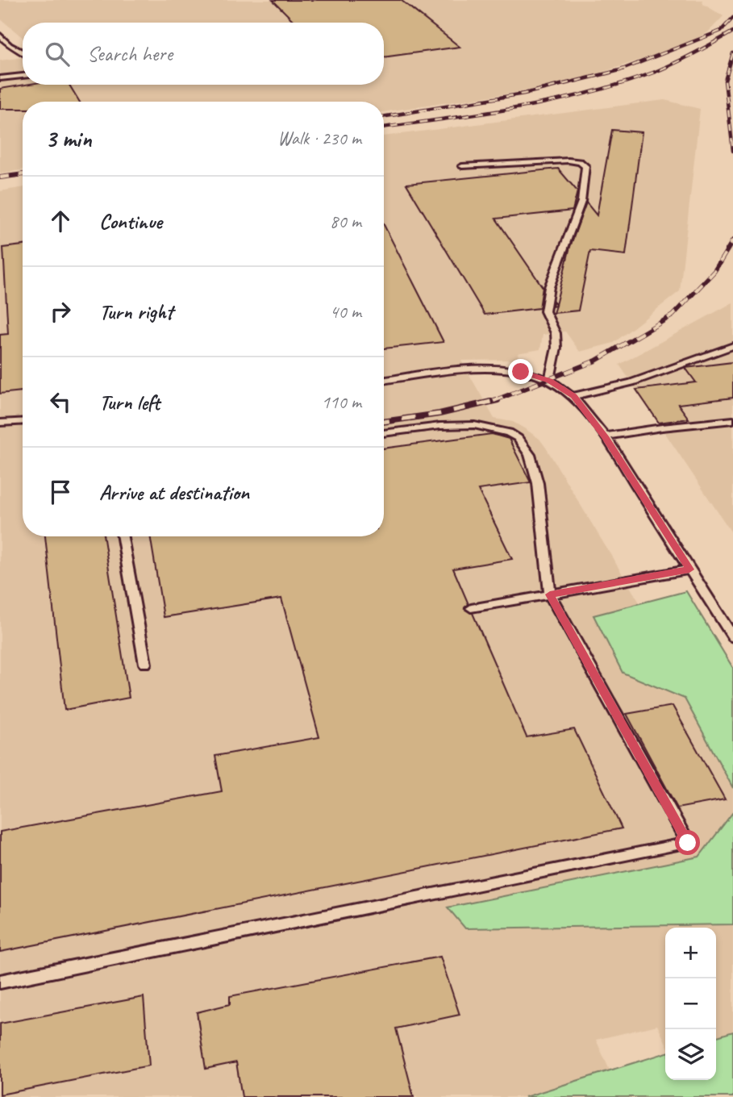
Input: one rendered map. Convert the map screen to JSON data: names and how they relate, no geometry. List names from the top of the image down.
{
  "page": {
    "search": "Search here",
    "heading": ["3 min", "Walk · 230 m"],
    "list": [
      ["Continue", "80 m"],
      ["Turn right", "40 m"],
      ["Turn left", "110 m"],
      "Arrive at destination"
    ],
    "map_buttons": ["+", "−"]
  }
}
